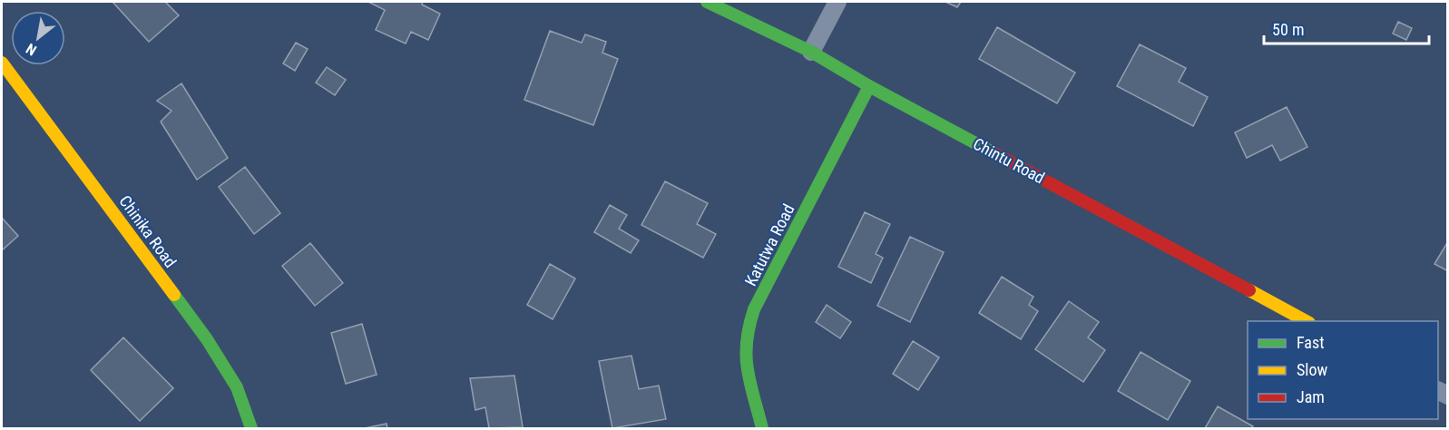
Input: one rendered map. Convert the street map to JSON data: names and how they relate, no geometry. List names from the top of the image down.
{
  "streets": {
    "street": ["Chintu Road", "Chinika Road", "Katutwa Road"]
  },
  "crossings": [
    ["Chintu Road", "Katutwa Road"]
  ],
  "legend": ["Fast", "Slow", "Jam"],
  "scale_bar": "50 m",
  "north": "bottom left"
}
